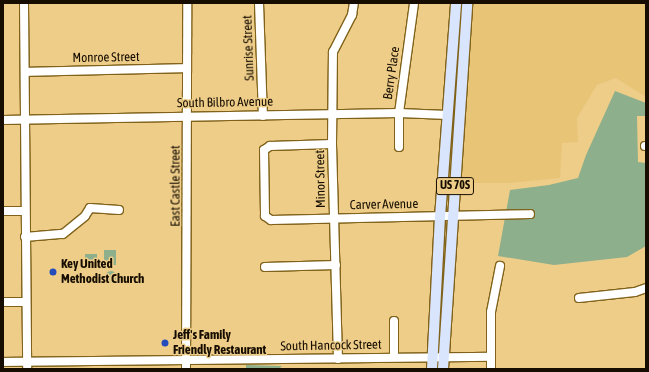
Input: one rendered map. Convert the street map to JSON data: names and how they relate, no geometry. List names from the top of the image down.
{
  "streets": {
    "main road": ["US 70S"],
    "street": [
      "Sunrise Street",
      "Monroe Street",
      "Berry Place",
      "South Bilbro Avenue",
      "Minor Street",
      "East Castle Street",
      "Carver Avenue",
      "South Hancock Street"
    ]
  },
  "crossings": [
    ["Sunrise Street", "South Bilbro Avenue"],
    ["Monroe Street", "East Castle Street"],
    ["Berry Place", "South Bilbro Avenue"],
    ["South Bilbro Avenue", "Minor Street"],
    ["South Bilbro Avenue", "East Castle Street"],
    ["South Bilbro Avenue", "US 70S"],
    ["Minor Street", "Carver Avenue"],
    ["Minor Street", "South Hancock Street"],
    ["East Castle Street", "South Hancock Street"],
    ["US 70S", "Carver Avenue"],
    ["US 70S", "South Hancock Street"]
  ],
  "places": ["Key United Methodist Church", "Jeff's Family Friendly Restaurant"]
}
